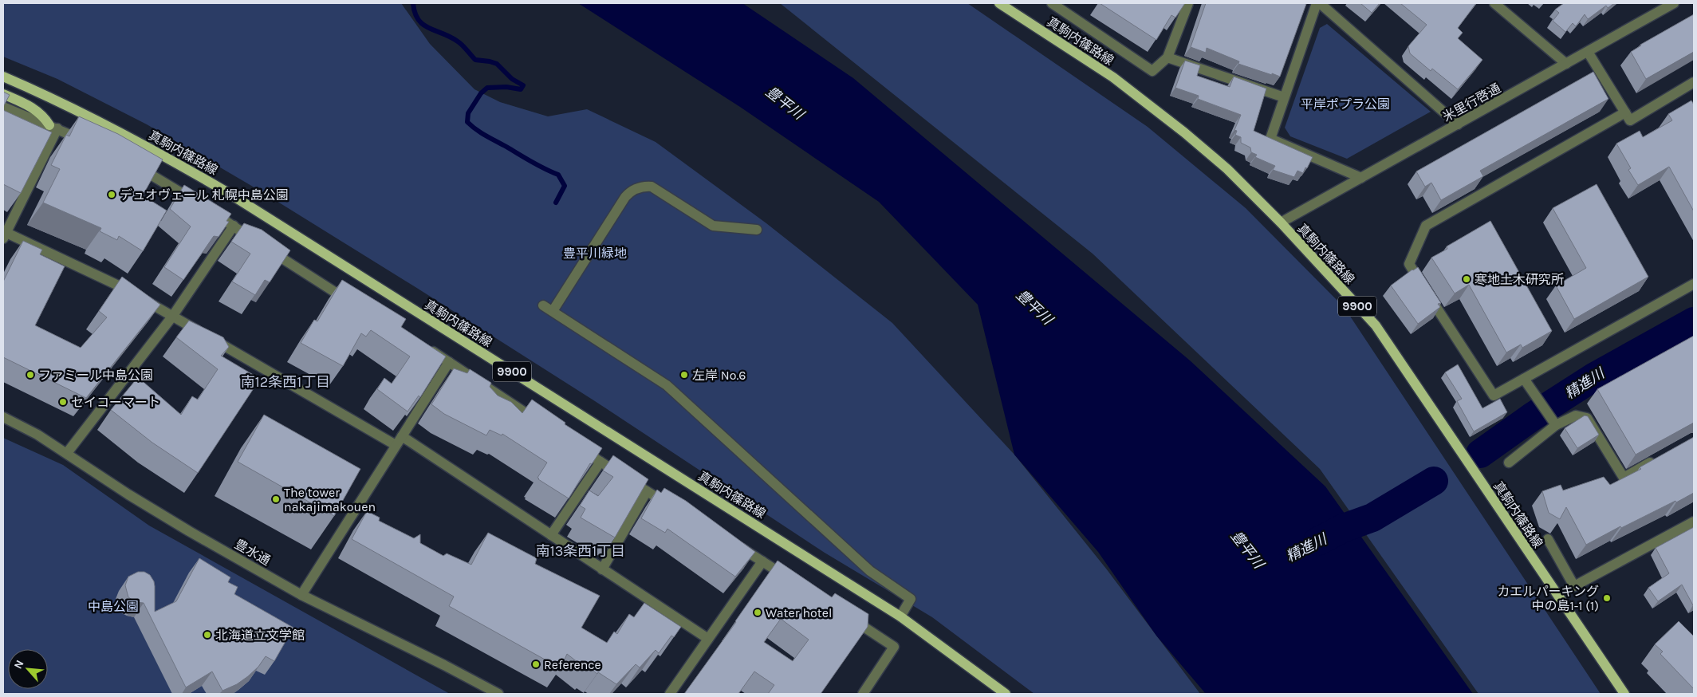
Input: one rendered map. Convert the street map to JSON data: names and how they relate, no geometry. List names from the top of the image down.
{
  "streets": {
    "main road": ["真駒内篠路線", "9900"],
    "street": ["米里行啓通", "豊水通"]
  },
  "crossings": [
    ["真駒内篠路線", "米里行啓通"]
  ],
  "districts": ["南12条西1丁目", "南13条西1丁目"],
  "water": ["豊平川", "精進川"],
  "parks": ["平岸ポプラ公園", "豊平川緑地", "中島公園"],
  "places": [
    "デュオヴェール 札幌中島公園",
    "寒地土木研究所",
    "ファミール中島公園",
    "左岸 No.6",
    "セイコーマート",
    "The tower nakajimakouen",
    "カエルパーキング 中の島1-1 (1)",
    "Water hotel",
    "北海道立文学館",
    "Reference"
  ],
  "north": "top left"
}
